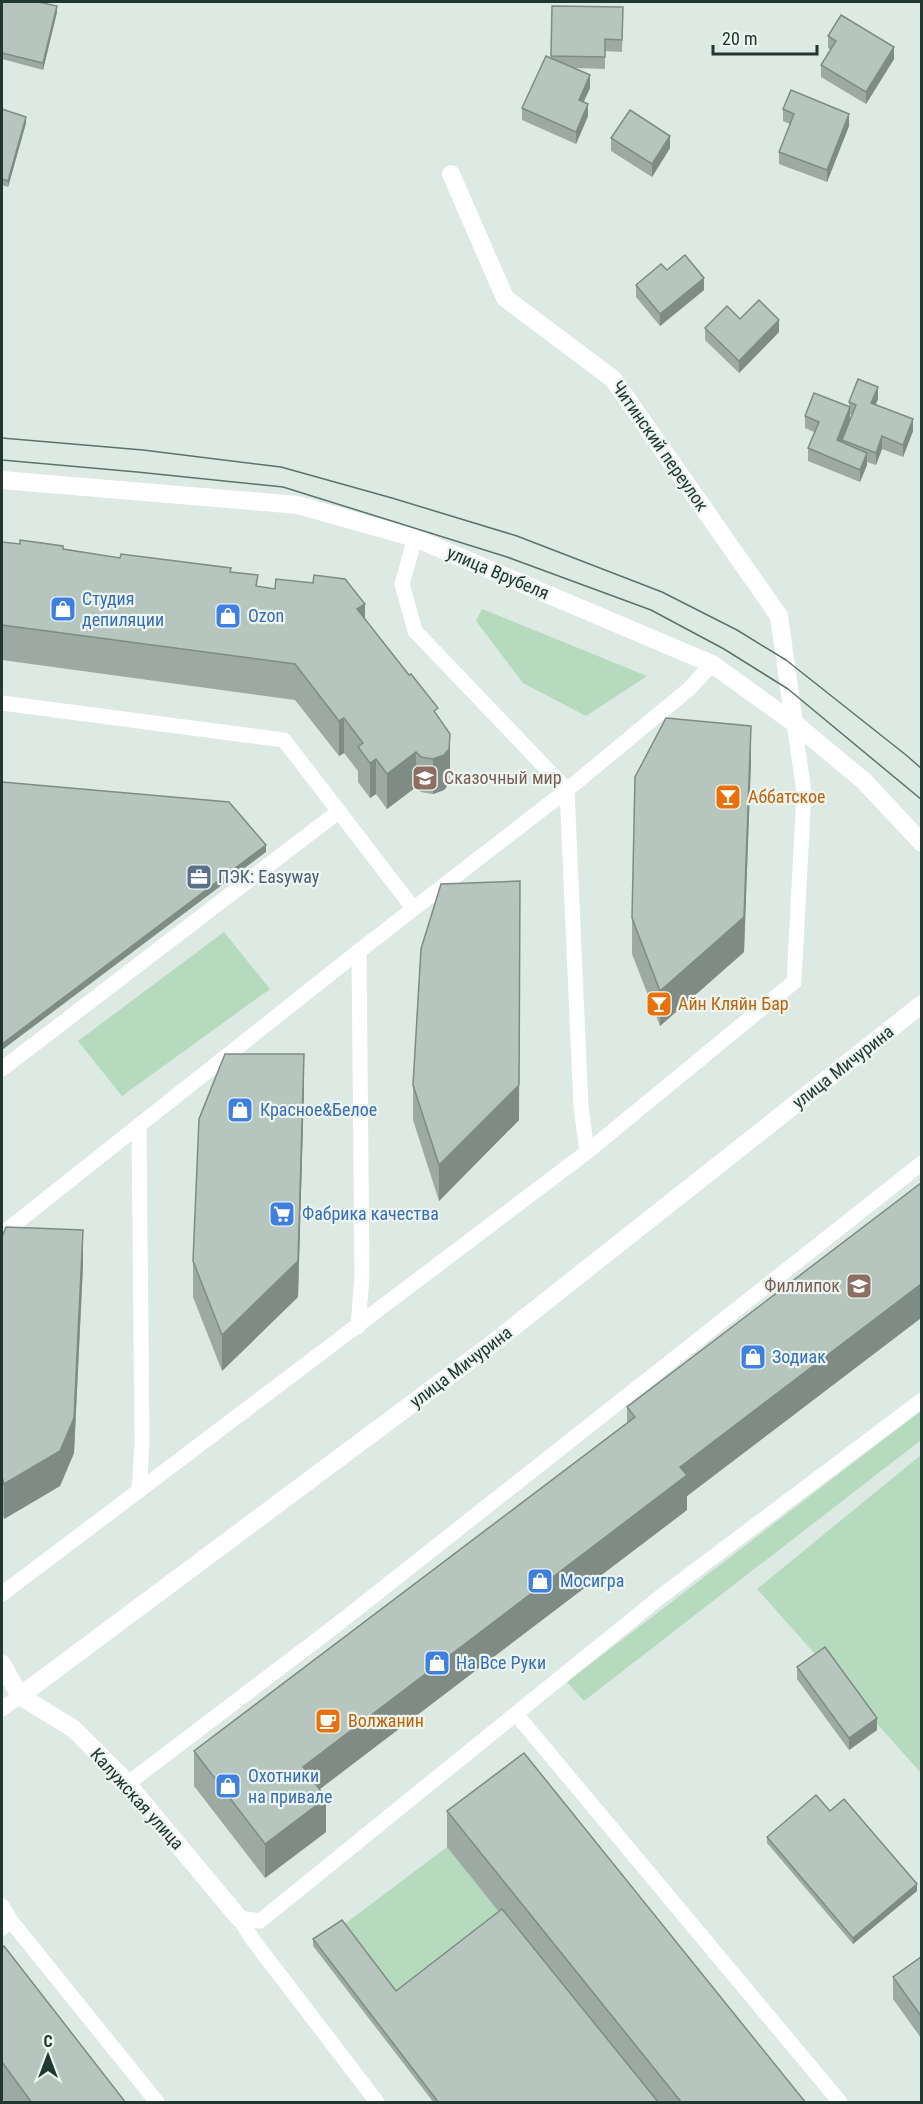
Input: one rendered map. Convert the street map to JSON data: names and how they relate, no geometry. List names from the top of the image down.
{
  "streets": {
    "street": [
      "Читинский переулок",
      "улица Врубеля",
      "улица Мичурина",
      "Калужская улица"
    ]
  },
  "crossings": [
    ["Читинский переулок", "улица Врубеля"],
    ["улица Мичурина", "Калужская улица"]
  ],
  "places": {
    "shop": [
      "Студия депиляции",
      "Ozon",
      "Красное&Белое",
      "Зодиак",
      "Мосигра",
      "На Все Руки",
      "Охотники на привале"
    ],
    "school or university": ["Сказочный мир", "Филлипок"],
    "bar": ["Аббатское", "Айн Кляйн Бар"],
    "office": ["ПЭК: Easyway"],
    "supermarket": ["Фабрика качества"],
    "cafe": ["Волжанин"]
  },
  "scale_bar": "20 m",
  "north": "top"
}
